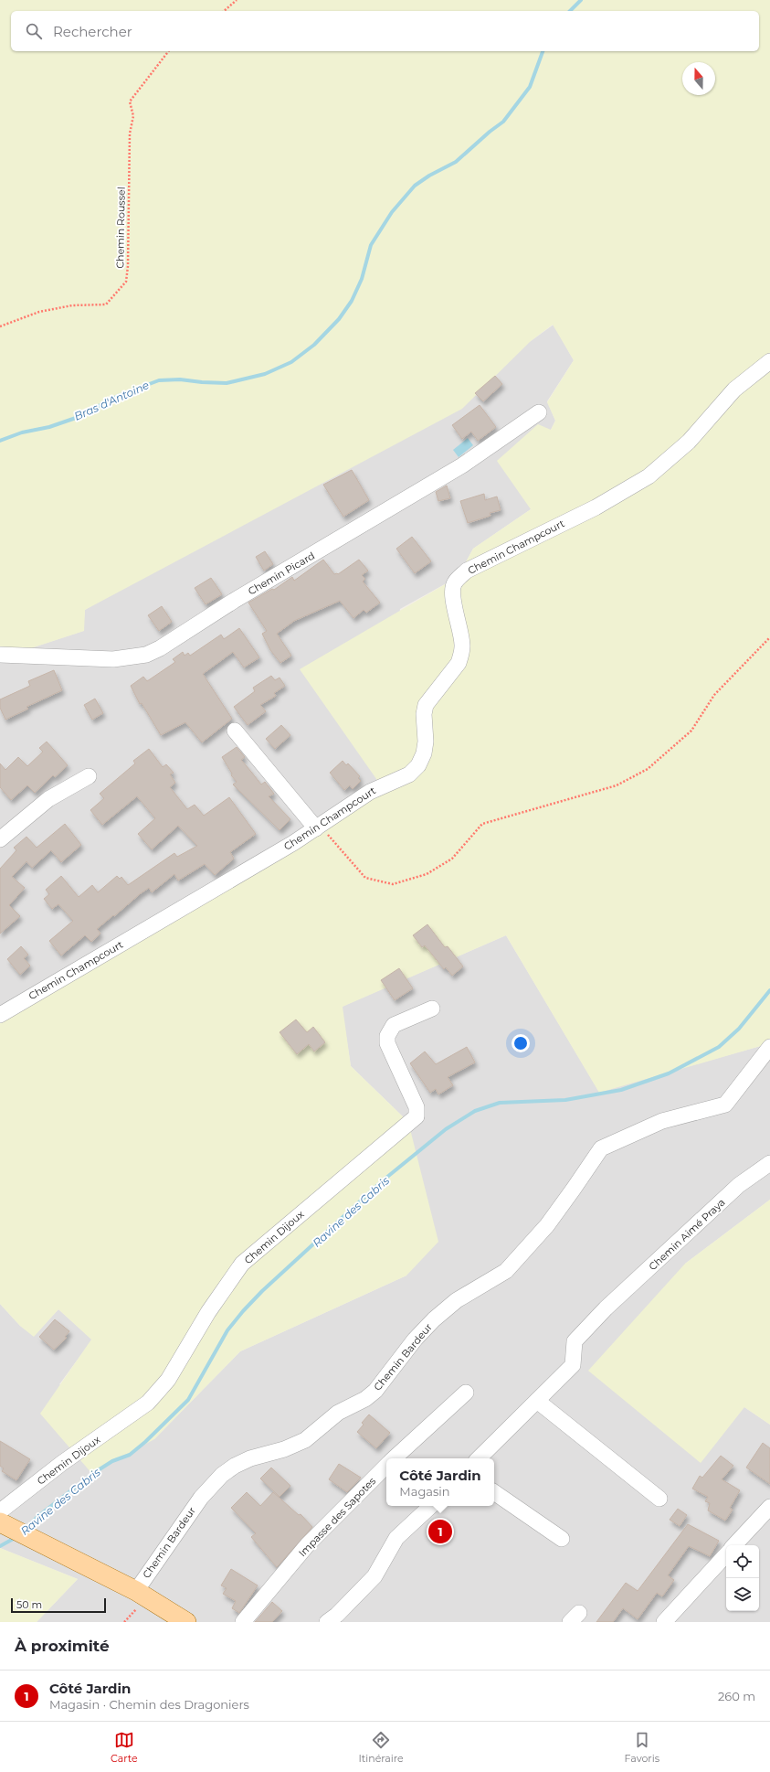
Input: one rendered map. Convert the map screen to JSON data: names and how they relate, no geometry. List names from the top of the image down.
{
  "streets": {
    "street": [
      "Chemin Champcourt",
      "Chemin Picard",
      "Chemin Aimé Praya",
      "Chemin Dijoux",
      "Chemin Bardeur",
      "Impasse des Sapotes"
    ],
    "path": ["Chemin Roussel"]
  },
  "water": ["Bras d'Antoine", "Ravine des Cabris"],
  "scale_bar": "50 m",
  "north": "top",
  "page": {
    "search": "Rechercher",
    "popup": ["Côté Jardin", "Magasin"],
    "pins": "1",
    "scale": "50 m",
    "heading": "À proximité",
    "list": [
      {
        "mark": "1",
        "name": "Côté Jardin",
        "note": "Magasin · Chemin des Dragoniers",
        "value": "260 m"
      }
    ],
    "nav": ["Carte", "Itinéraire", "Favoris"]
  }
}
